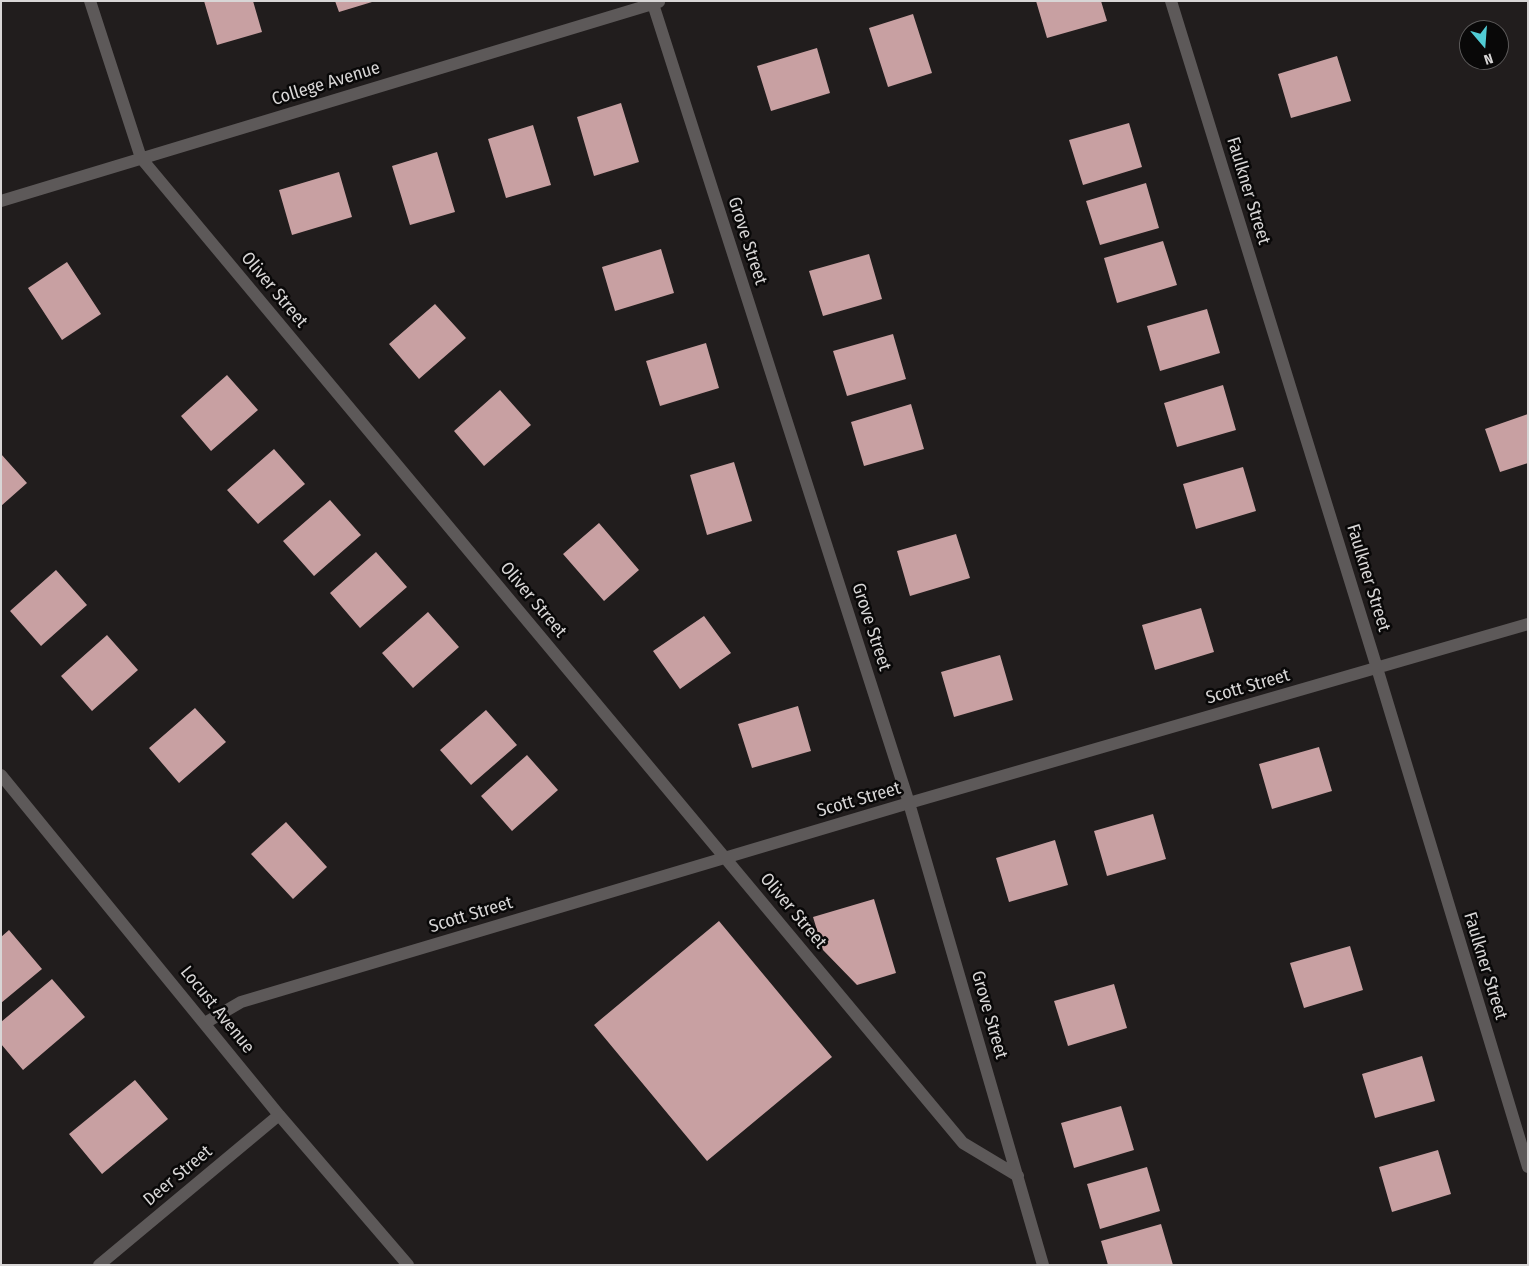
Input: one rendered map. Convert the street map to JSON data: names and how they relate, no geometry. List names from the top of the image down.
{
  "streets": {
    "street": [
      "College Avenue",
      "Faulkner Street",
      "Grove Street",
      "Oliver Street",
      "Scott Street",
      "Locust Avenue",
      "Deer Street"
    ]
  },
  "crossings": [
    ["College Avenue", "Grove Street"],
    ["College Avenue", "Oliver Street"],
    ["Faulkner Street", "Scott Street"],
    ["Grove Street", "Oliver Street"],
    ["Grove Street", "Scott Street"],
    ["Oliver Street", "Scott Street"],
    ["Scott Street", "Locust Avenue"],
    ["Locust Avenue", "Deer Street"]
  ],
  "north": "bottom"
}
